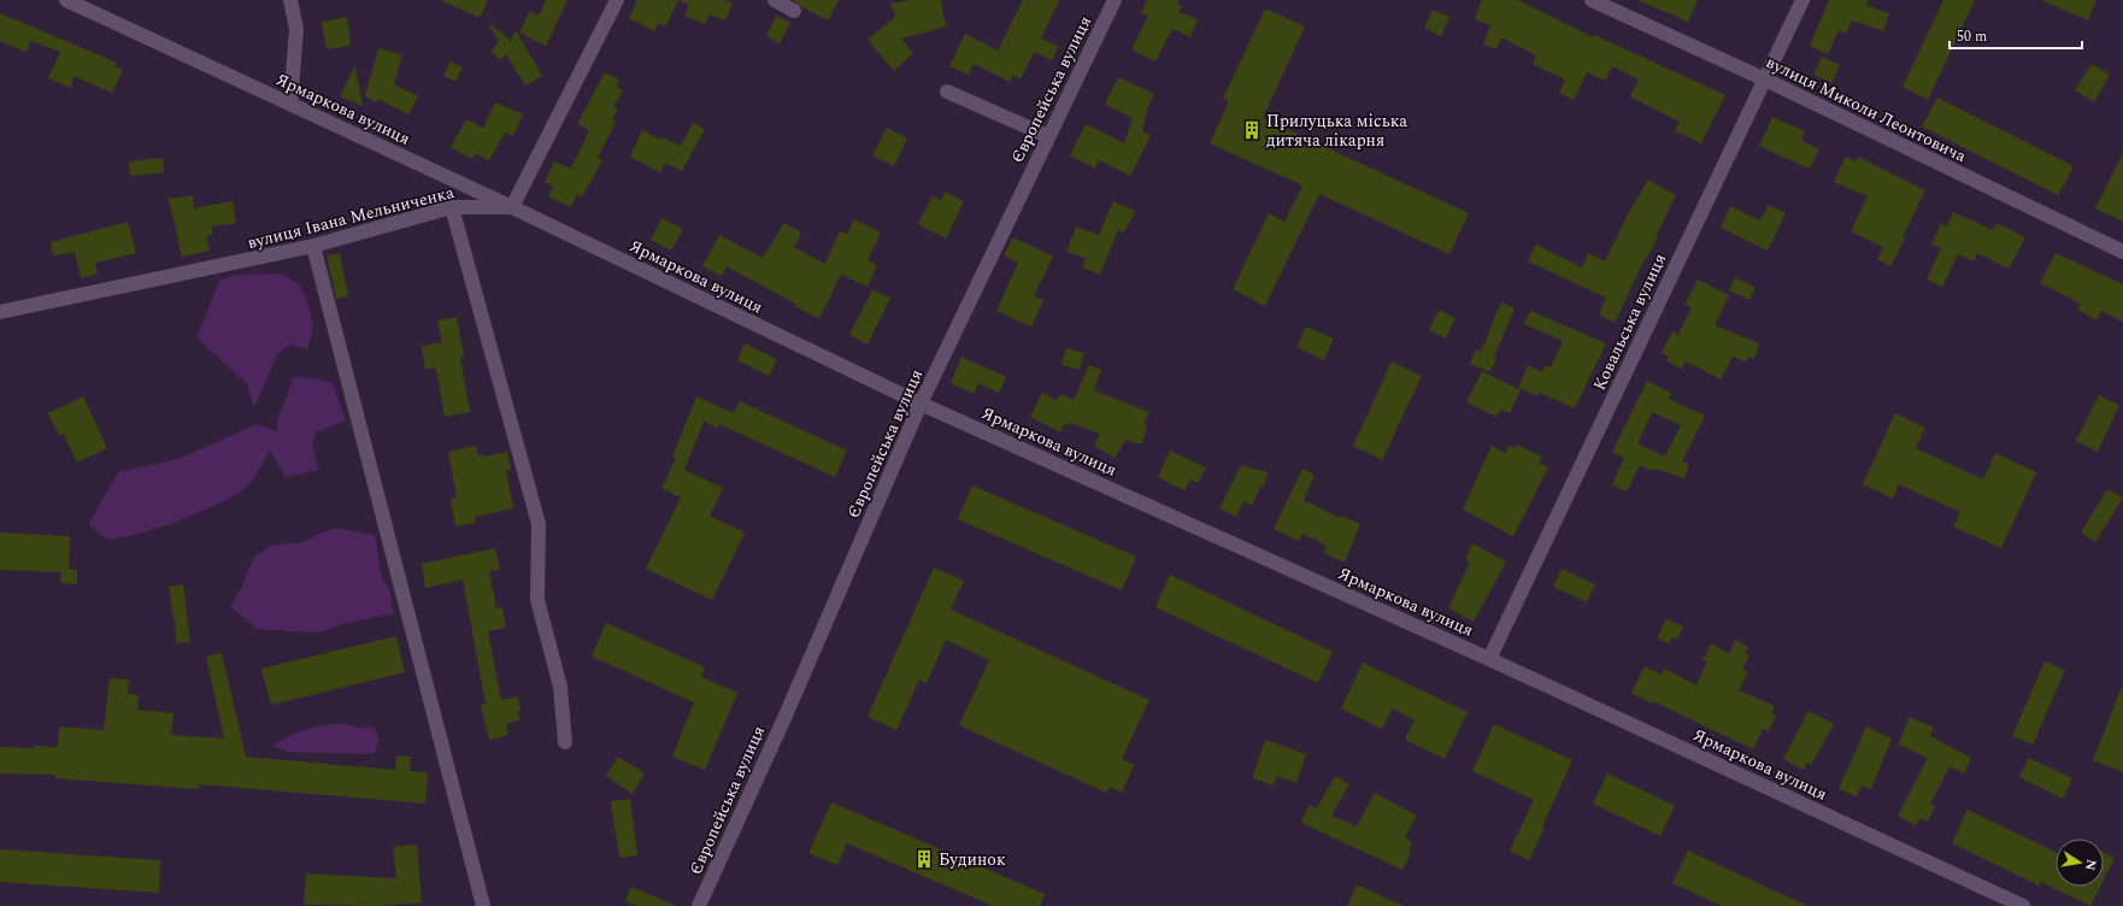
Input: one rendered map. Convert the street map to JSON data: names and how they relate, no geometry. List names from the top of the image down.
{
  "streets": {
    "street": [
      "Європейська вулиця",
      "Ярмаркова вулиця",
      "вулиця Миколи Леонтовича",
      "вулиця Івана Мельниченка",
      "Ковальська вулиця"
    ]
  },
  "crossings": [
    ["Європейська вулиця", "Ярмаркова вулиця"],
    ["Ярмаркова вулиця", "вулиця Івана Мельниченка"],
    ["Ярмаркова вулиця", "Ковальська вулиця"],
    ["вулиця Миколи Леонтовича", "Ковальська вулиця"]
  ],
  "places": {
    "building": ["Прилуцька міська дитяча лікарня", "Будинок"]
  },
  "scale_bar": "50 m",
  "north": "right"
}
